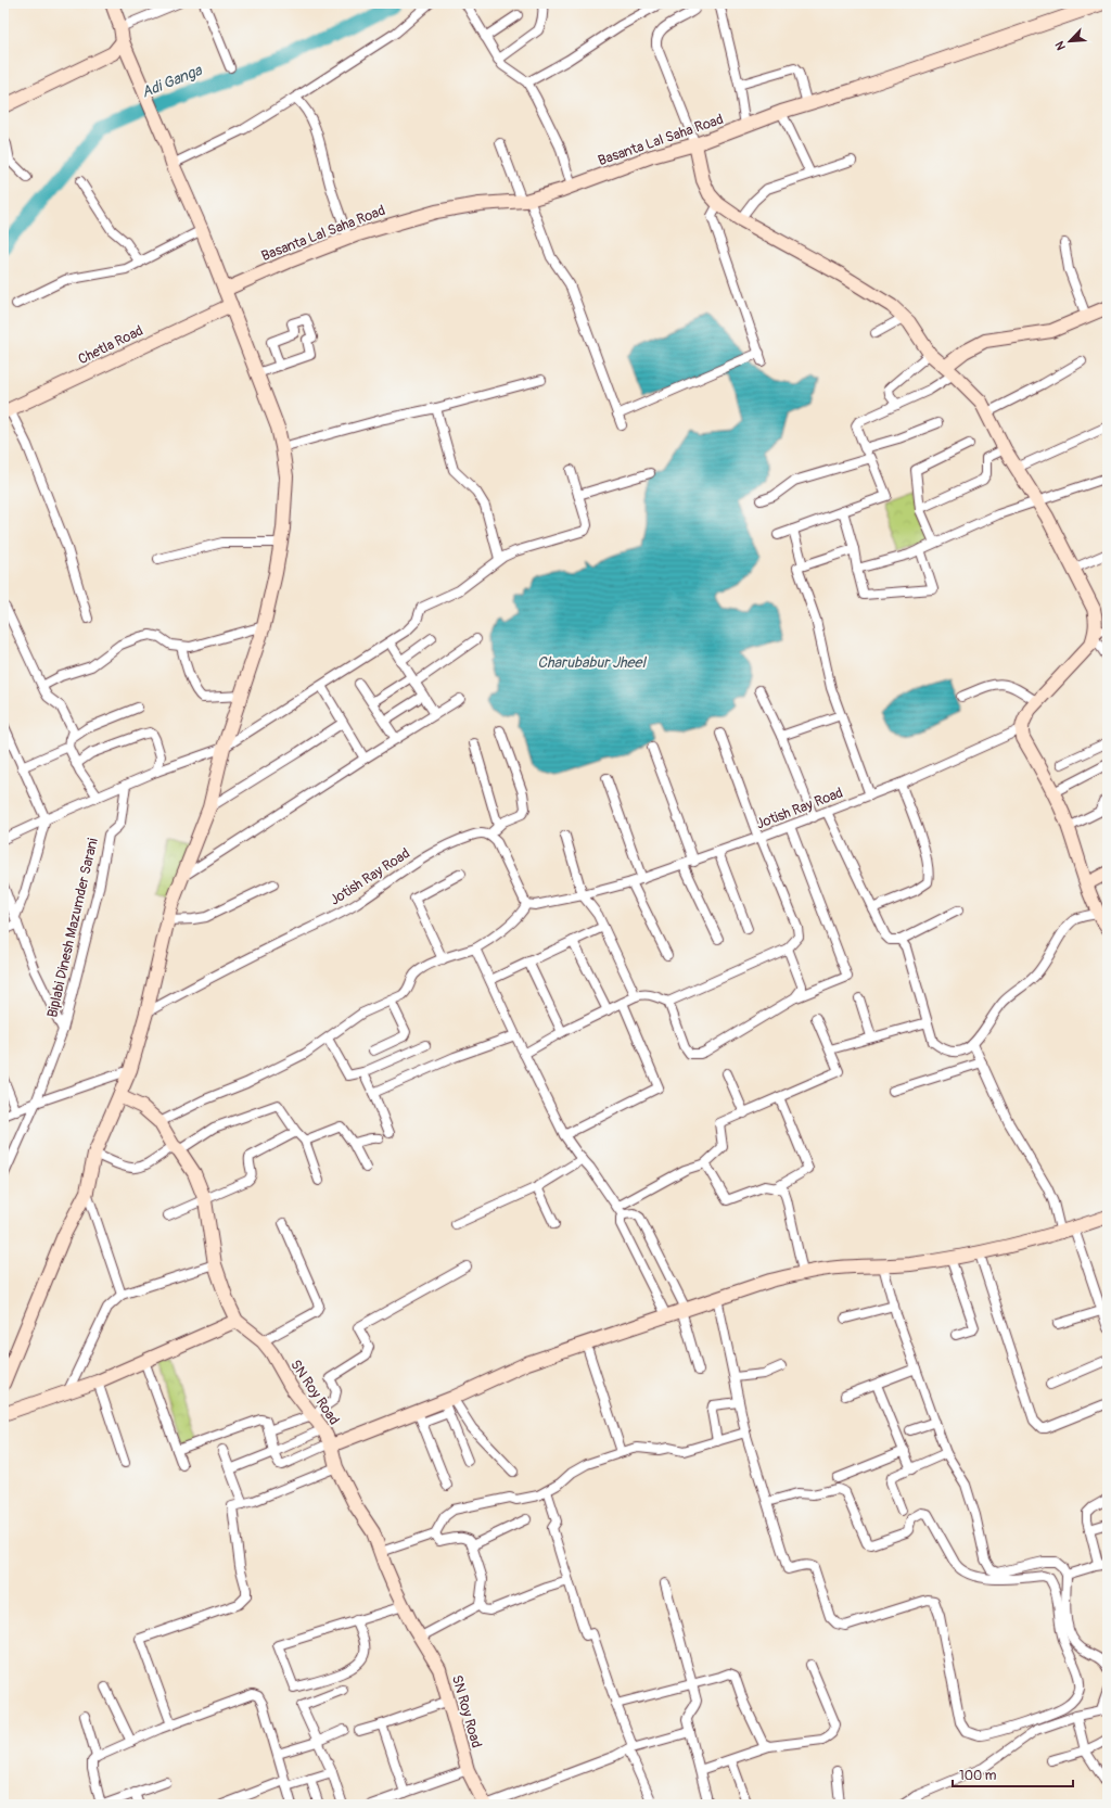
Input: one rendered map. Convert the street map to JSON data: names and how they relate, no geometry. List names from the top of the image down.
{
  "streets": {
    "street": [
      "Basanta Lal Saha Road",
      "Chetla Road",
      "Jotish Ray Road",
      "Biplabi Dinesh Mazumder Sarani",
      "SN Roy Road"
    ]
  },
  "water": ["Adi Ganga", "Charubabur Jheel"],
  "scale_bar": "100 m",
  "north": "bottom left"
}
